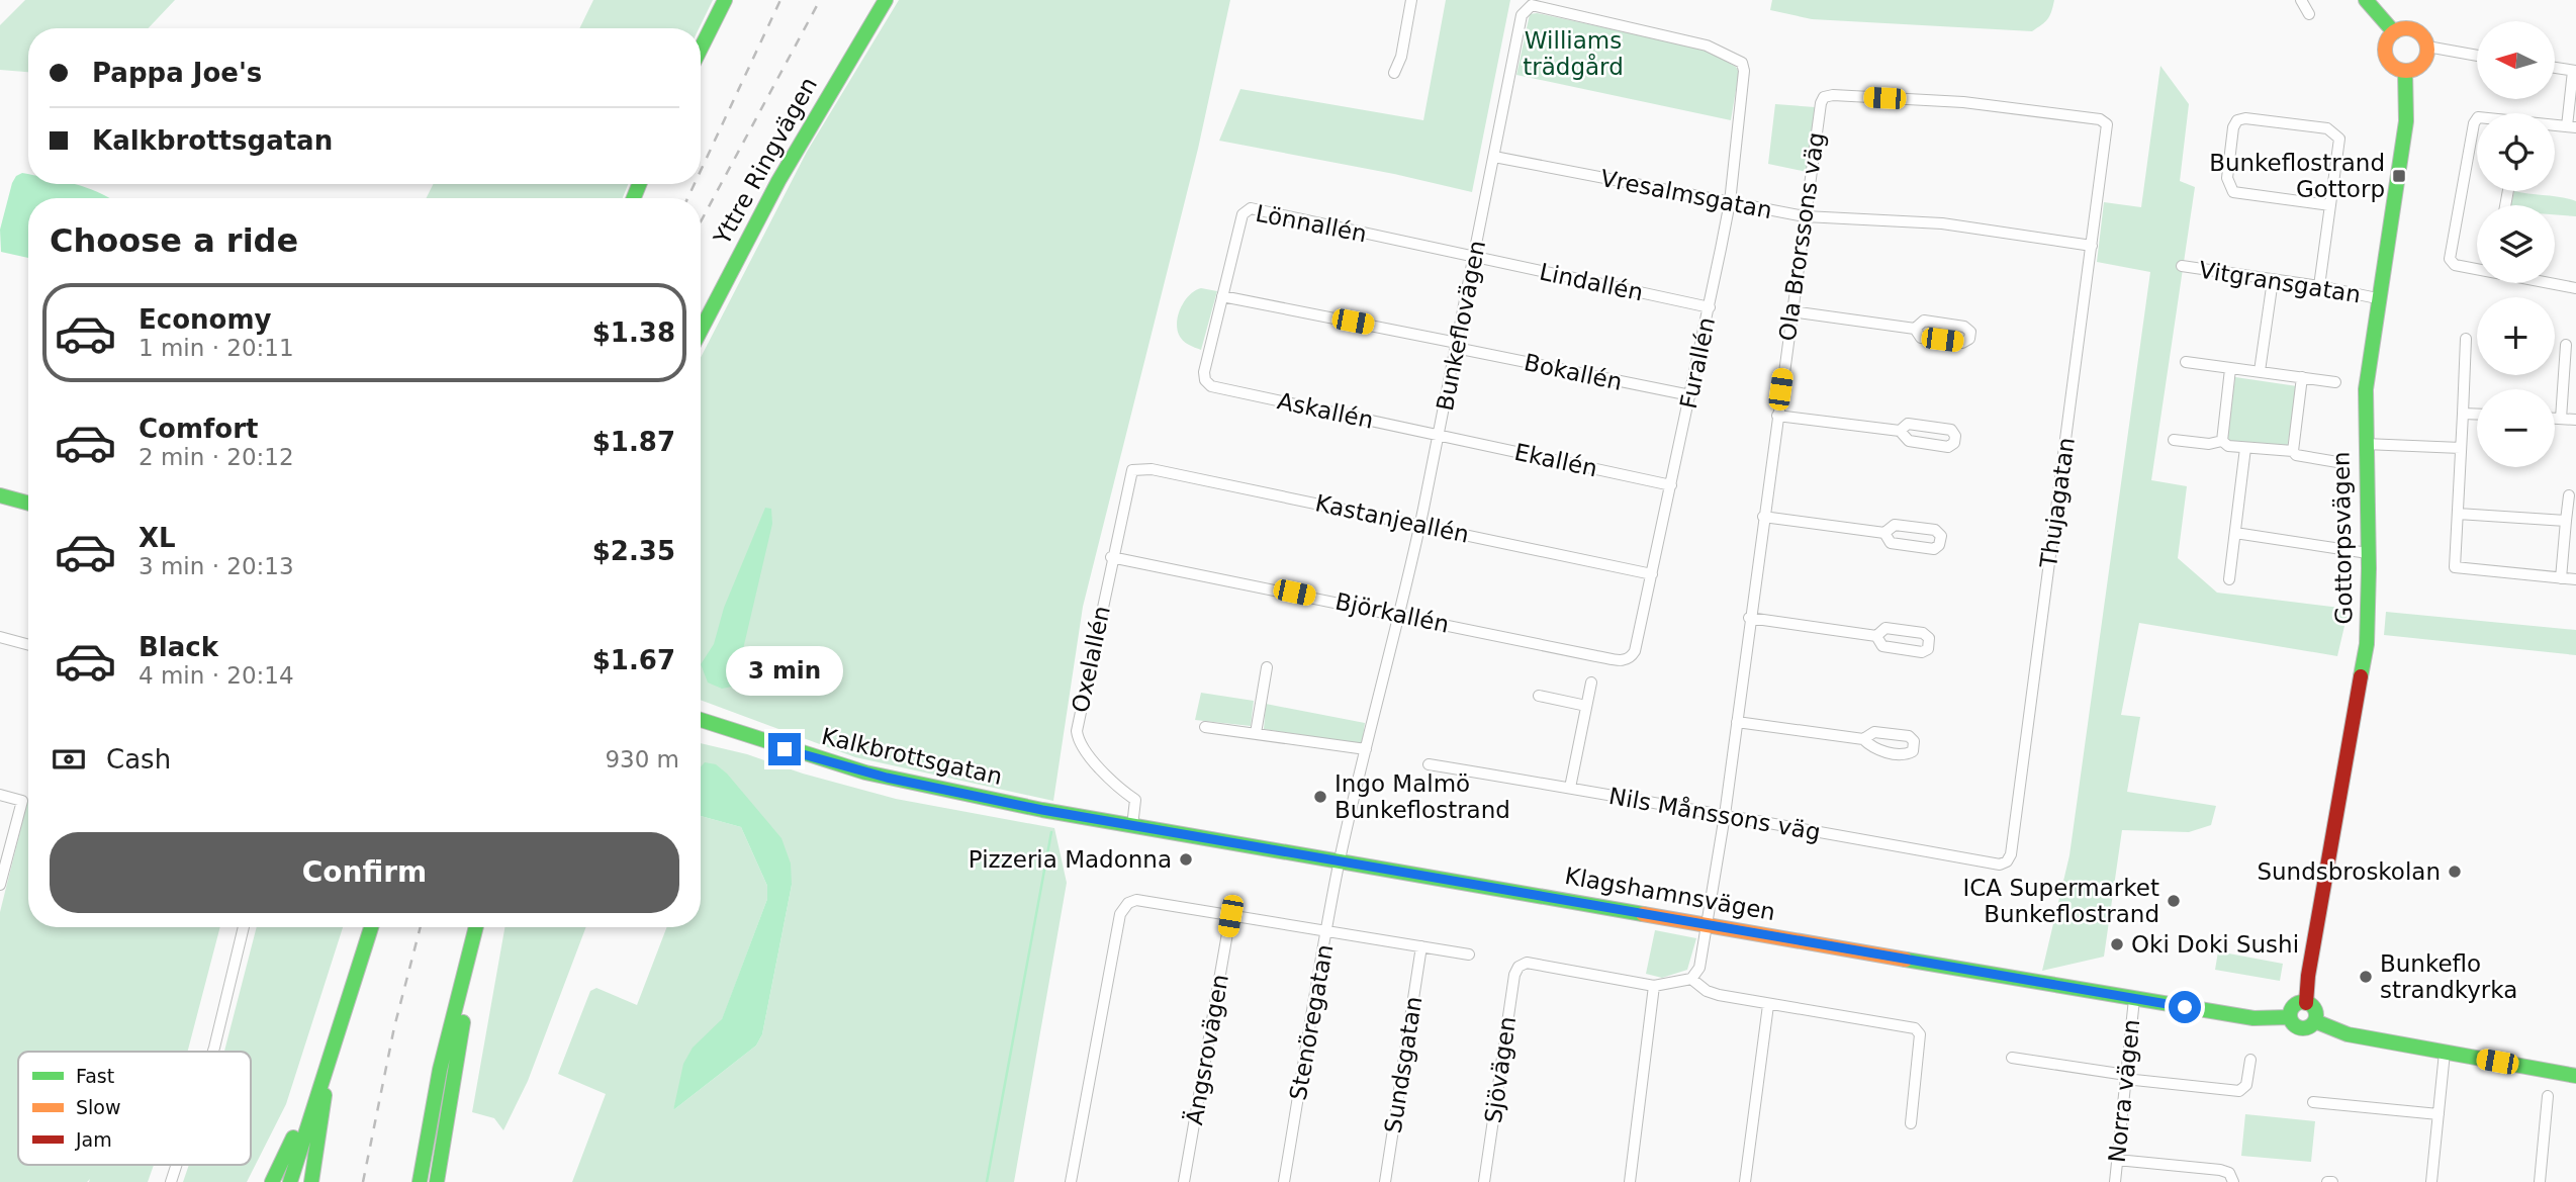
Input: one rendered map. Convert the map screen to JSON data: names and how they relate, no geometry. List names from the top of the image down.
{
  "streets": {
    "main road": [
      "Yttre Ringvägen",
      "Gottorpsvägen",
      "Kalkbrottsgatan",
      "Klagshamnsvägen"
    ],
    "street": [
      "Vresalmsgatan",
      "Lönnallén",
      "Ola Brorssons väg",
      "Lindallén",
      "Vitgransgatan",
      "Bunkeflovägen",
      "Furallén",
      "Bokallén",
      "Askallén",
      "Ekallén",
      "Thujagatan",
      "Kastanjeallén",
      "Björkallén",
      "Oxelallén",
      "Nils Månssons väg",
      "Stenöregatan",
      "Ängsrovägen",
      "Sundsgatan",
      "Sjövägen",
      "Norra vägen"
    ]
  },
  "crossings": [
    ["Vresalmsgatan", "Ola Brorssons väg"],
    ["Vresalmsgatan", "Bunkeflovägen"],
    ["Vresalmsgatan", "Furallén"],
    ["Vresalmsgatan", "Thujagatan"],
    ["Lönnallén", "Lindallén"],
    ["Lönnallén", "Bunkeflovägen"],
    ["Lönnallén", "Bokallén"],
    ["Lönnallén", "Askallén"],
    ["Ola Brorssons väg", "Thujagatan"],
    ["Ola Brorssons väg", "Nils Månssons väg"],
    ["Ola Brorssons väg", "Klagshamnsvägen"],
    ["Lindallén", "Bunkeflovägen"],
    ["Lindallén", "Furallén"],
    ["Vitgransgatan", "Gottorpsvägen"],
    ["Bunkeflovägen", "Furallén"],
    ["Bunkeflovägen", "Bokallén"],
    ["Bunkeflovägen", "Askallén"],
    ["Bunkeflovägen", "Ekallén"],
    ["Bunkeflovägen", "Kastanjeallén"],
    ["Bunkeflovägen", "Björkallén"],
    ["Bunkeflovägen", "Klagshamnsvägen"],
    ["Bunkeflovägen", "Stenöregatan"],
    ["Furallén", "Bokallén"],
    ["Furallén", "Ekallén"],
    ["Furallén", "Kastanjeallén"],
    ["Furallén", "Björkallén"],
    ["Askallén", "Ekallén"],
    ["Thujagatan", "Nils Månssons väg"],
    ["Kastanjeallén", "Oxelallén"],
    ["Gottorpsvägen", "Klagshamnsvägen"],
    ["Björkallén", "Oxelallén"],
    ["Oxelallén", "Klagshamnsvägen"],
    ["Kalkbrottsgatan", "Klagshamnsvägen"],
    ["Klagshamnsvägen", "Stenöregatan"],
    ["Klagshamnsvägen", "Norra vägen"]
  ],
  "parks": ["Williams trädgård"],
  "places": {
    "transit": ["Bunkeflostrand Gottorp"],
    "other": [
      "Ingo Malmö Bunkeflostrand",
      "Pizzeria Madonna",
      "Sundsbroskolan",
      "ICA Supermarket Bunkeflostrand",
      "Oki Doki Sushi",
      "Bunkeflo strandkyrka"
    ]
  },
  "legend": ["Fast", "Slow", "Jam"],
  "north": "left",
  "page": {
    "map_buttons": ["+", "−"],
    "banner": ["Pappa Joe's", "Kalkbrottsgatan"],
    "heading": "Choose a ride",
    "list": [
      {
        "name": "Economy",
        "note": "1 min · 20:11",
        "value": "$1.38"
      },
      {
        "name": "Comfort",
        "note": "2 min · 20:12",
        "value": "$1.87"
      },
      {
        "name": "XL",
        "note": "3 min · 20:13",
        "value": "$2.35"
      },
      {
        "name": "Black",
        "note": "4 min · 20:14",
        "value": "$1.67"
      }
    ],
    "bubble": "3 min",
    "pay": ["Cash", "930 m"],
    "buttons": "Confirm"
  }
}
